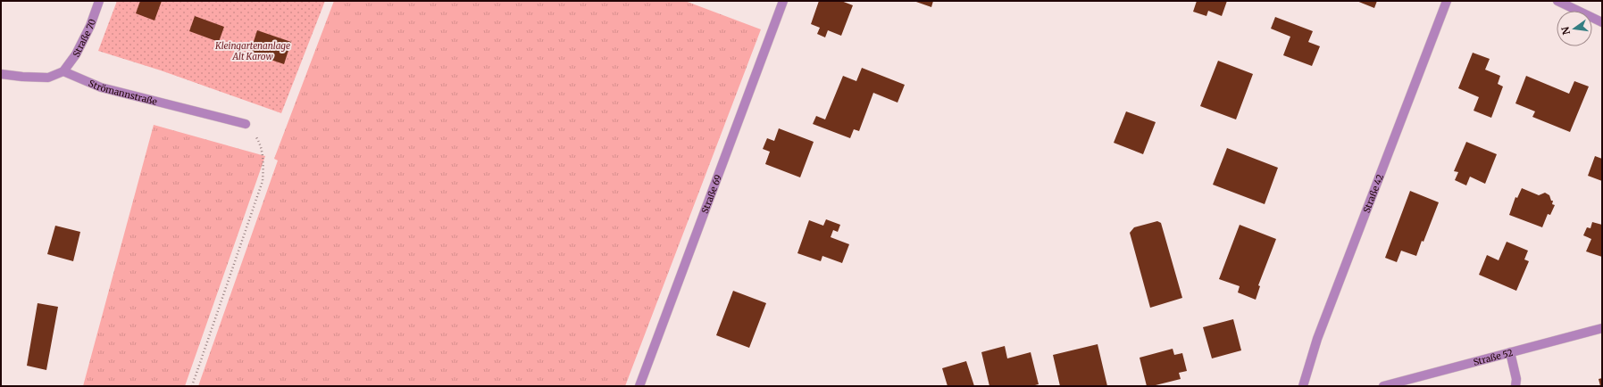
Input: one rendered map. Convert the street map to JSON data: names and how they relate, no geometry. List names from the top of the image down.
{
  "streets": {
    "street": [
      "Straße 70",
      "Strömannstraße",
      "Straße 42",
      "Straße 69",
      "Straße 52"
    ]
  },
  "crossings": [
    ["Straße 70", "Strömannstraße"]
  ],
  "parks": ["Kleingartenanlage Alt Karow"],
  "north": "left"
}
